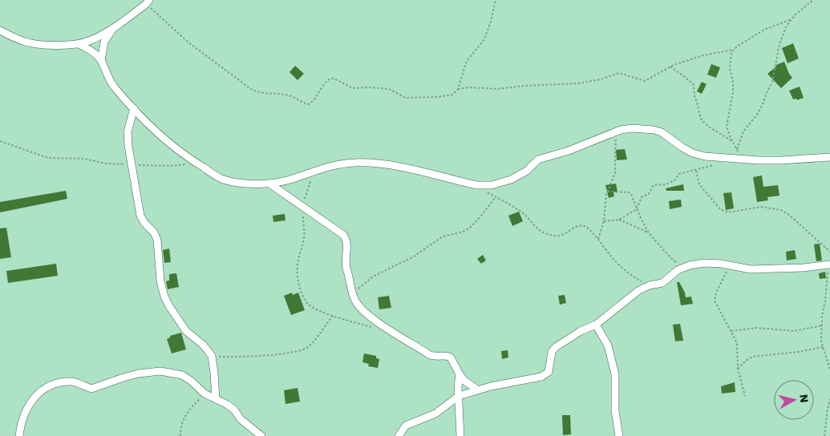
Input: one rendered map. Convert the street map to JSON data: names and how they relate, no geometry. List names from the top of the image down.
{
  "north": "right"
}
